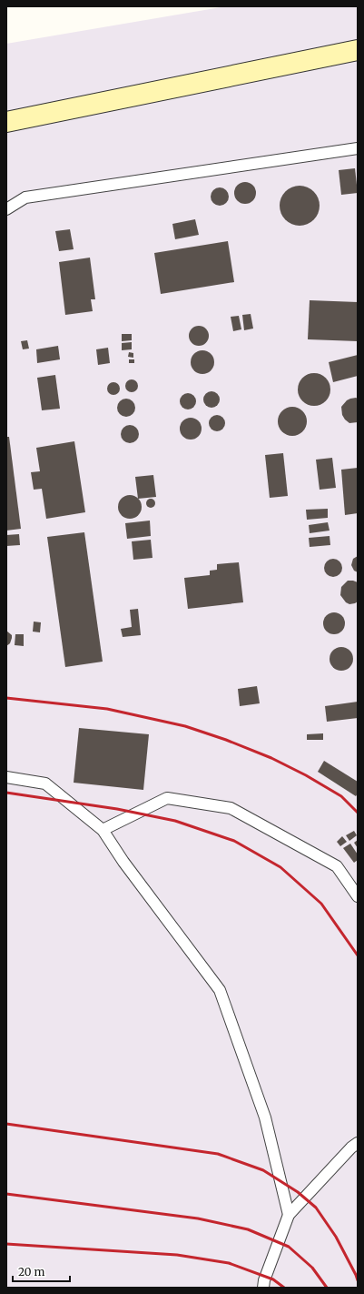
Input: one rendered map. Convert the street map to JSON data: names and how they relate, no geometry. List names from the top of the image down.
{
  "scale_bar": "20 m"
}
